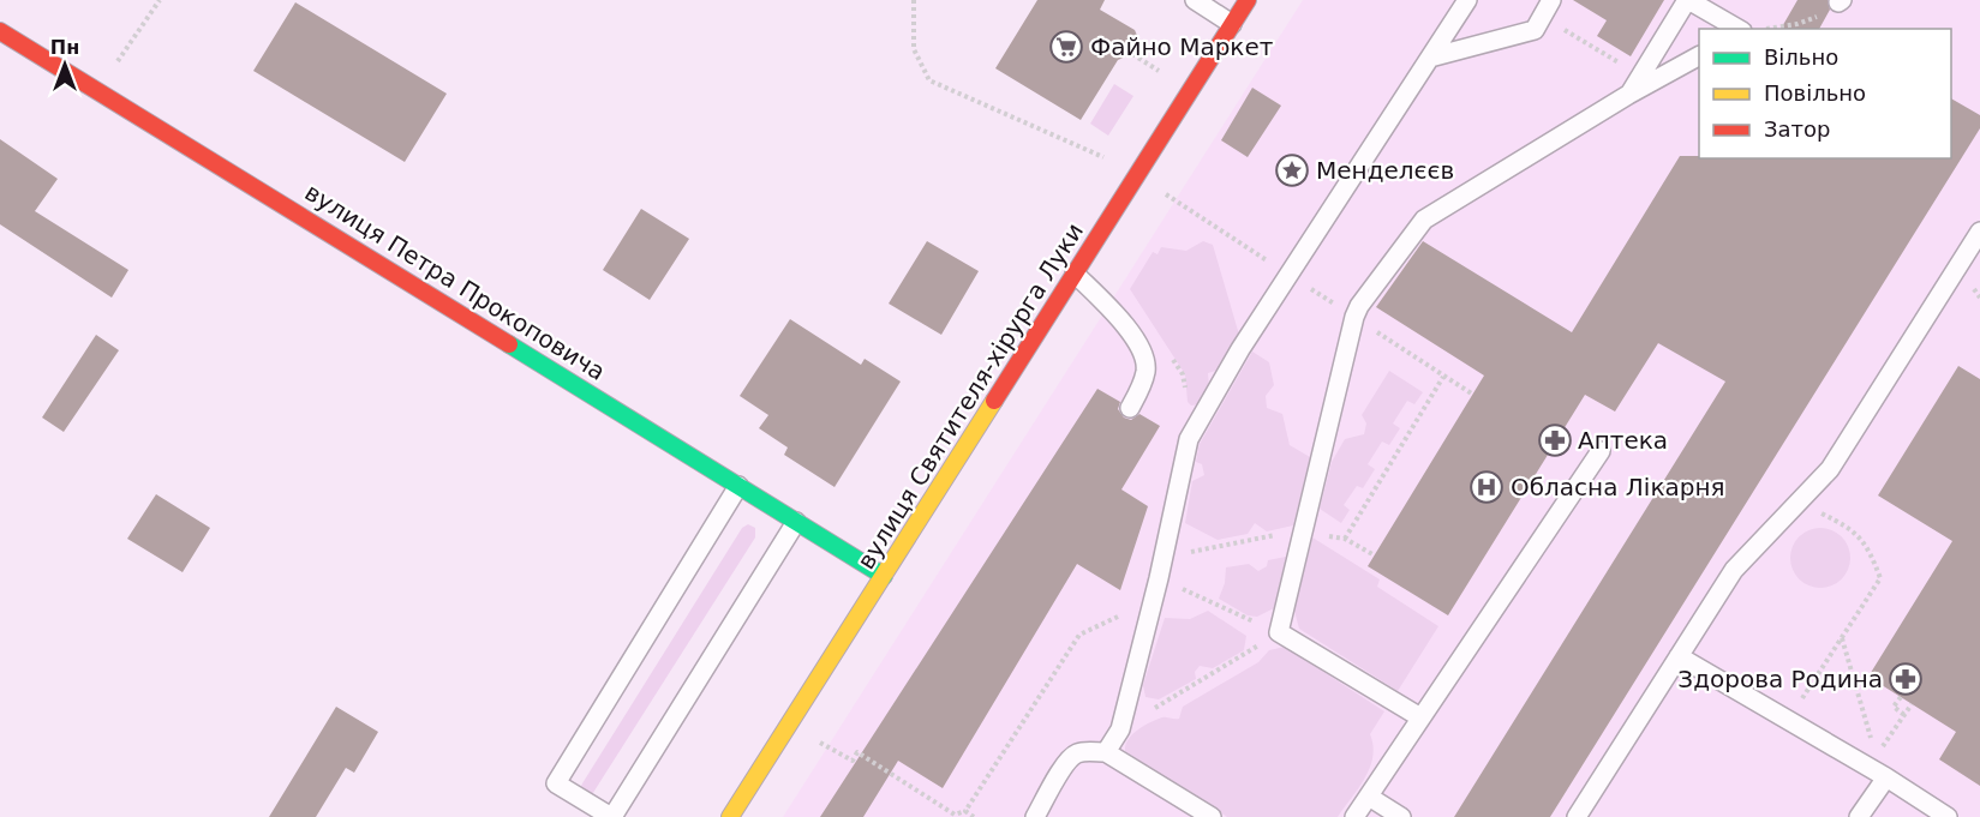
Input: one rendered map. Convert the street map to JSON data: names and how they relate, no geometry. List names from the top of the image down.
{
  "streets": {
    "street": ["вулиця Петра Прокоповича", "вулиця Святителя-хірурга Луки"]
  },
  "crossings": [
    ["вулиця Петра Прокоповича", "вулиця Святителя-хірурга Луки"]
  ],
  "places": {
    "supermarket": ["Файно Маркет"],
    "place": ["Менделєєв"],
    "pharmacy": ["Аптека", "Здорова Родина"],
    "hospital": ["Обласна Лікарня"]
  },
  "legend": ["Вільно", "Повільно", "Затор"],
  "north": "top"
}
